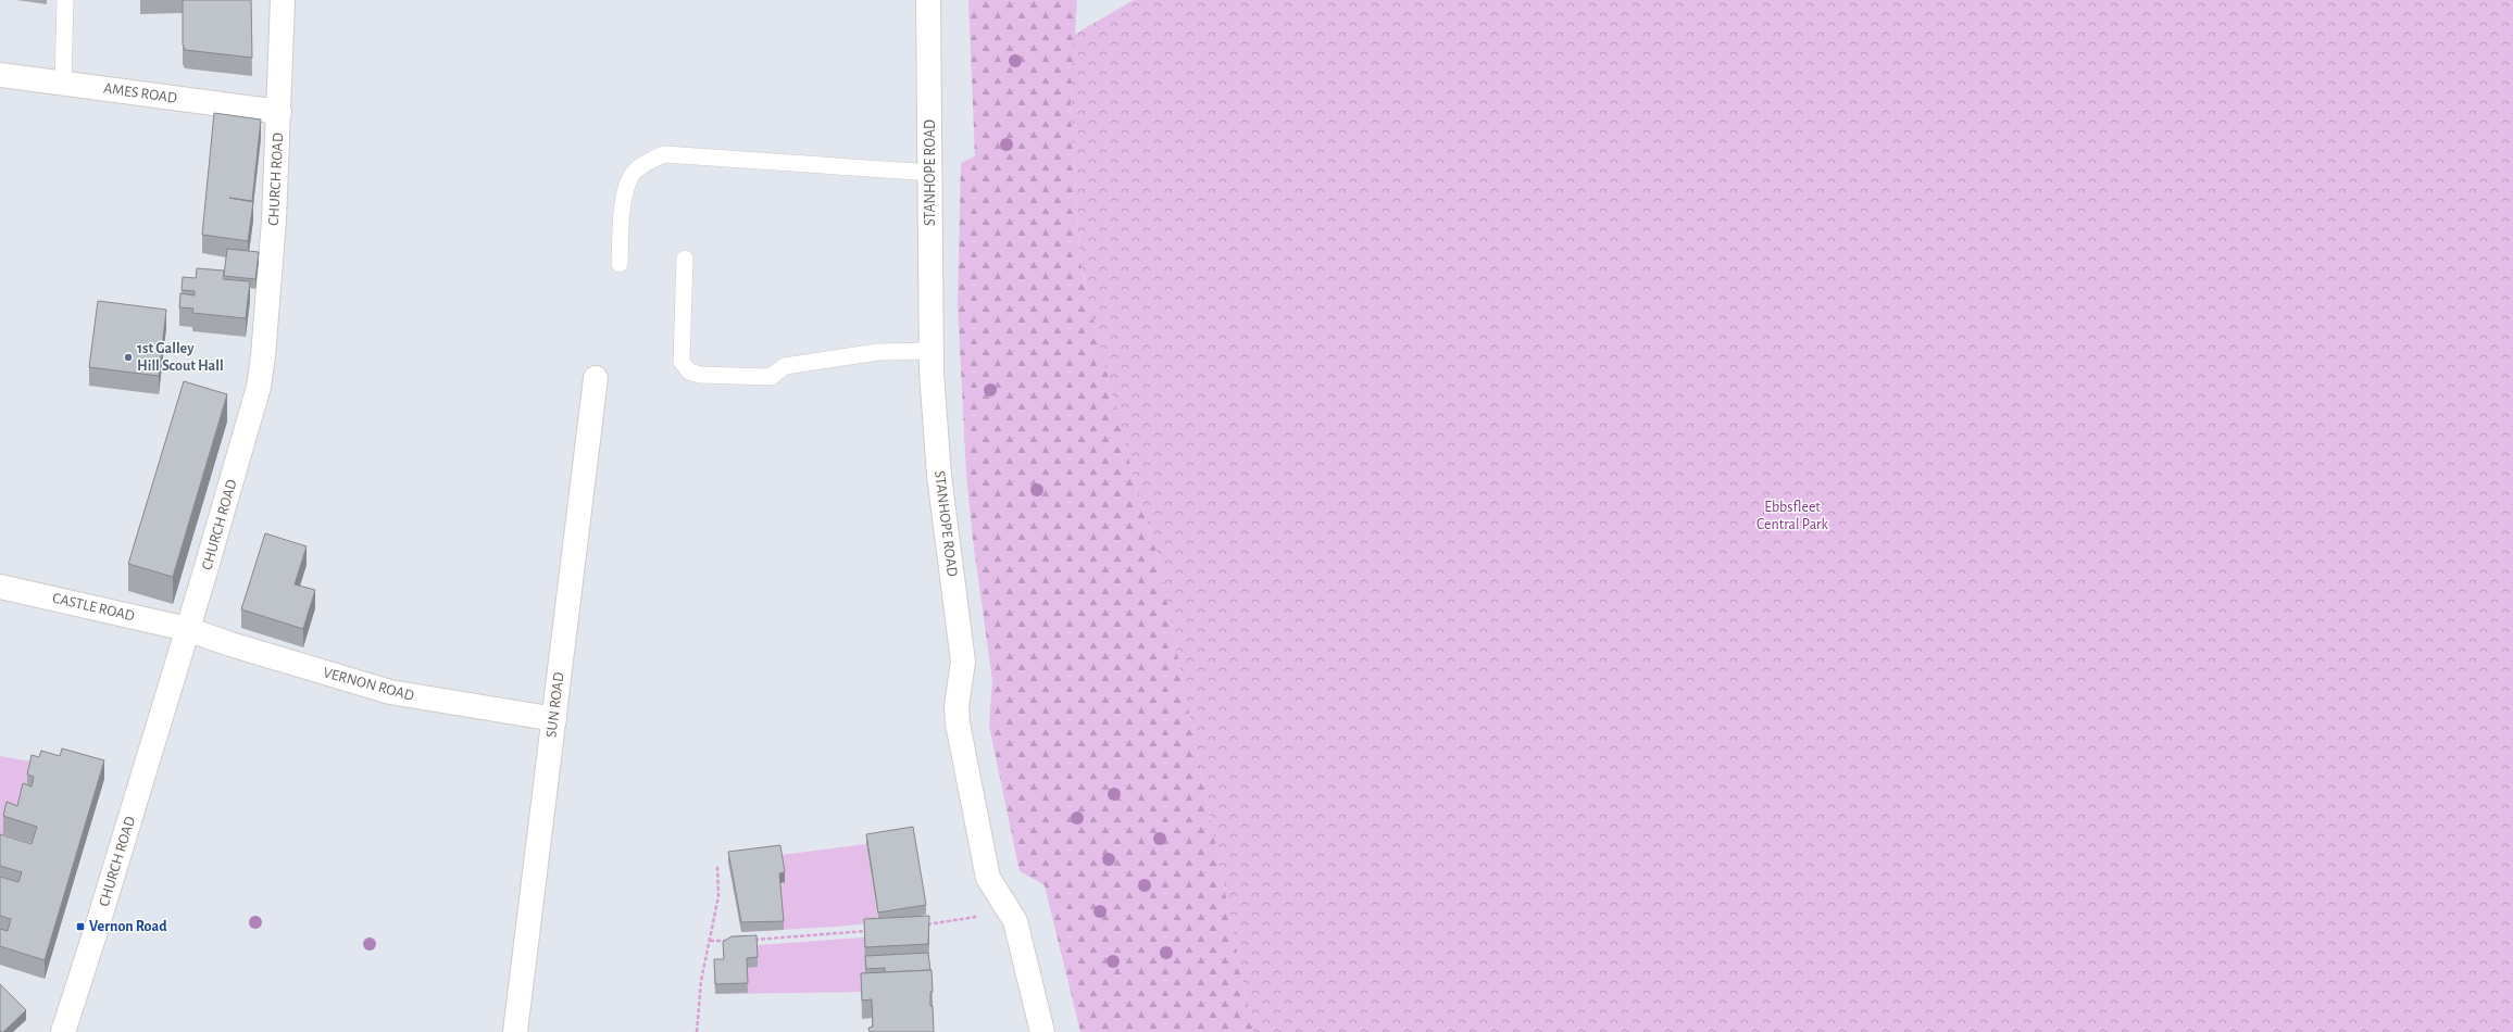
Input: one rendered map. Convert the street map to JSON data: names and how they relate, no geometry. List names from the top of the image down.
{
  "streets": {
    "street": [
      "AMES ROAD",
      "STANHOPE ROAD",
      "CHURCH ROAD",
      "CASTLE ROAD",
      "VERNON ROAD",
      "SUN ROAD"
    ]
  },
  "crossings": [
    ["AMES ROAD", "CHURCH ROAD"],
    ["CHURCH ROAD", "CASTLE ROAD"],
    ["CHURCH ROAD", "VERNON ROAD"],
    ["CASTLE ROAD", "VERNON ROAD"],
    ["VERNON ROAD", "SUN ROAD"]
  ],
  "parks": ["Ebbsfleet Central Park"],
  "places": {
    "other": ["1st Galley Hill Scout Hall"],
    "transit": ["Vernon Road"]
  }
}
